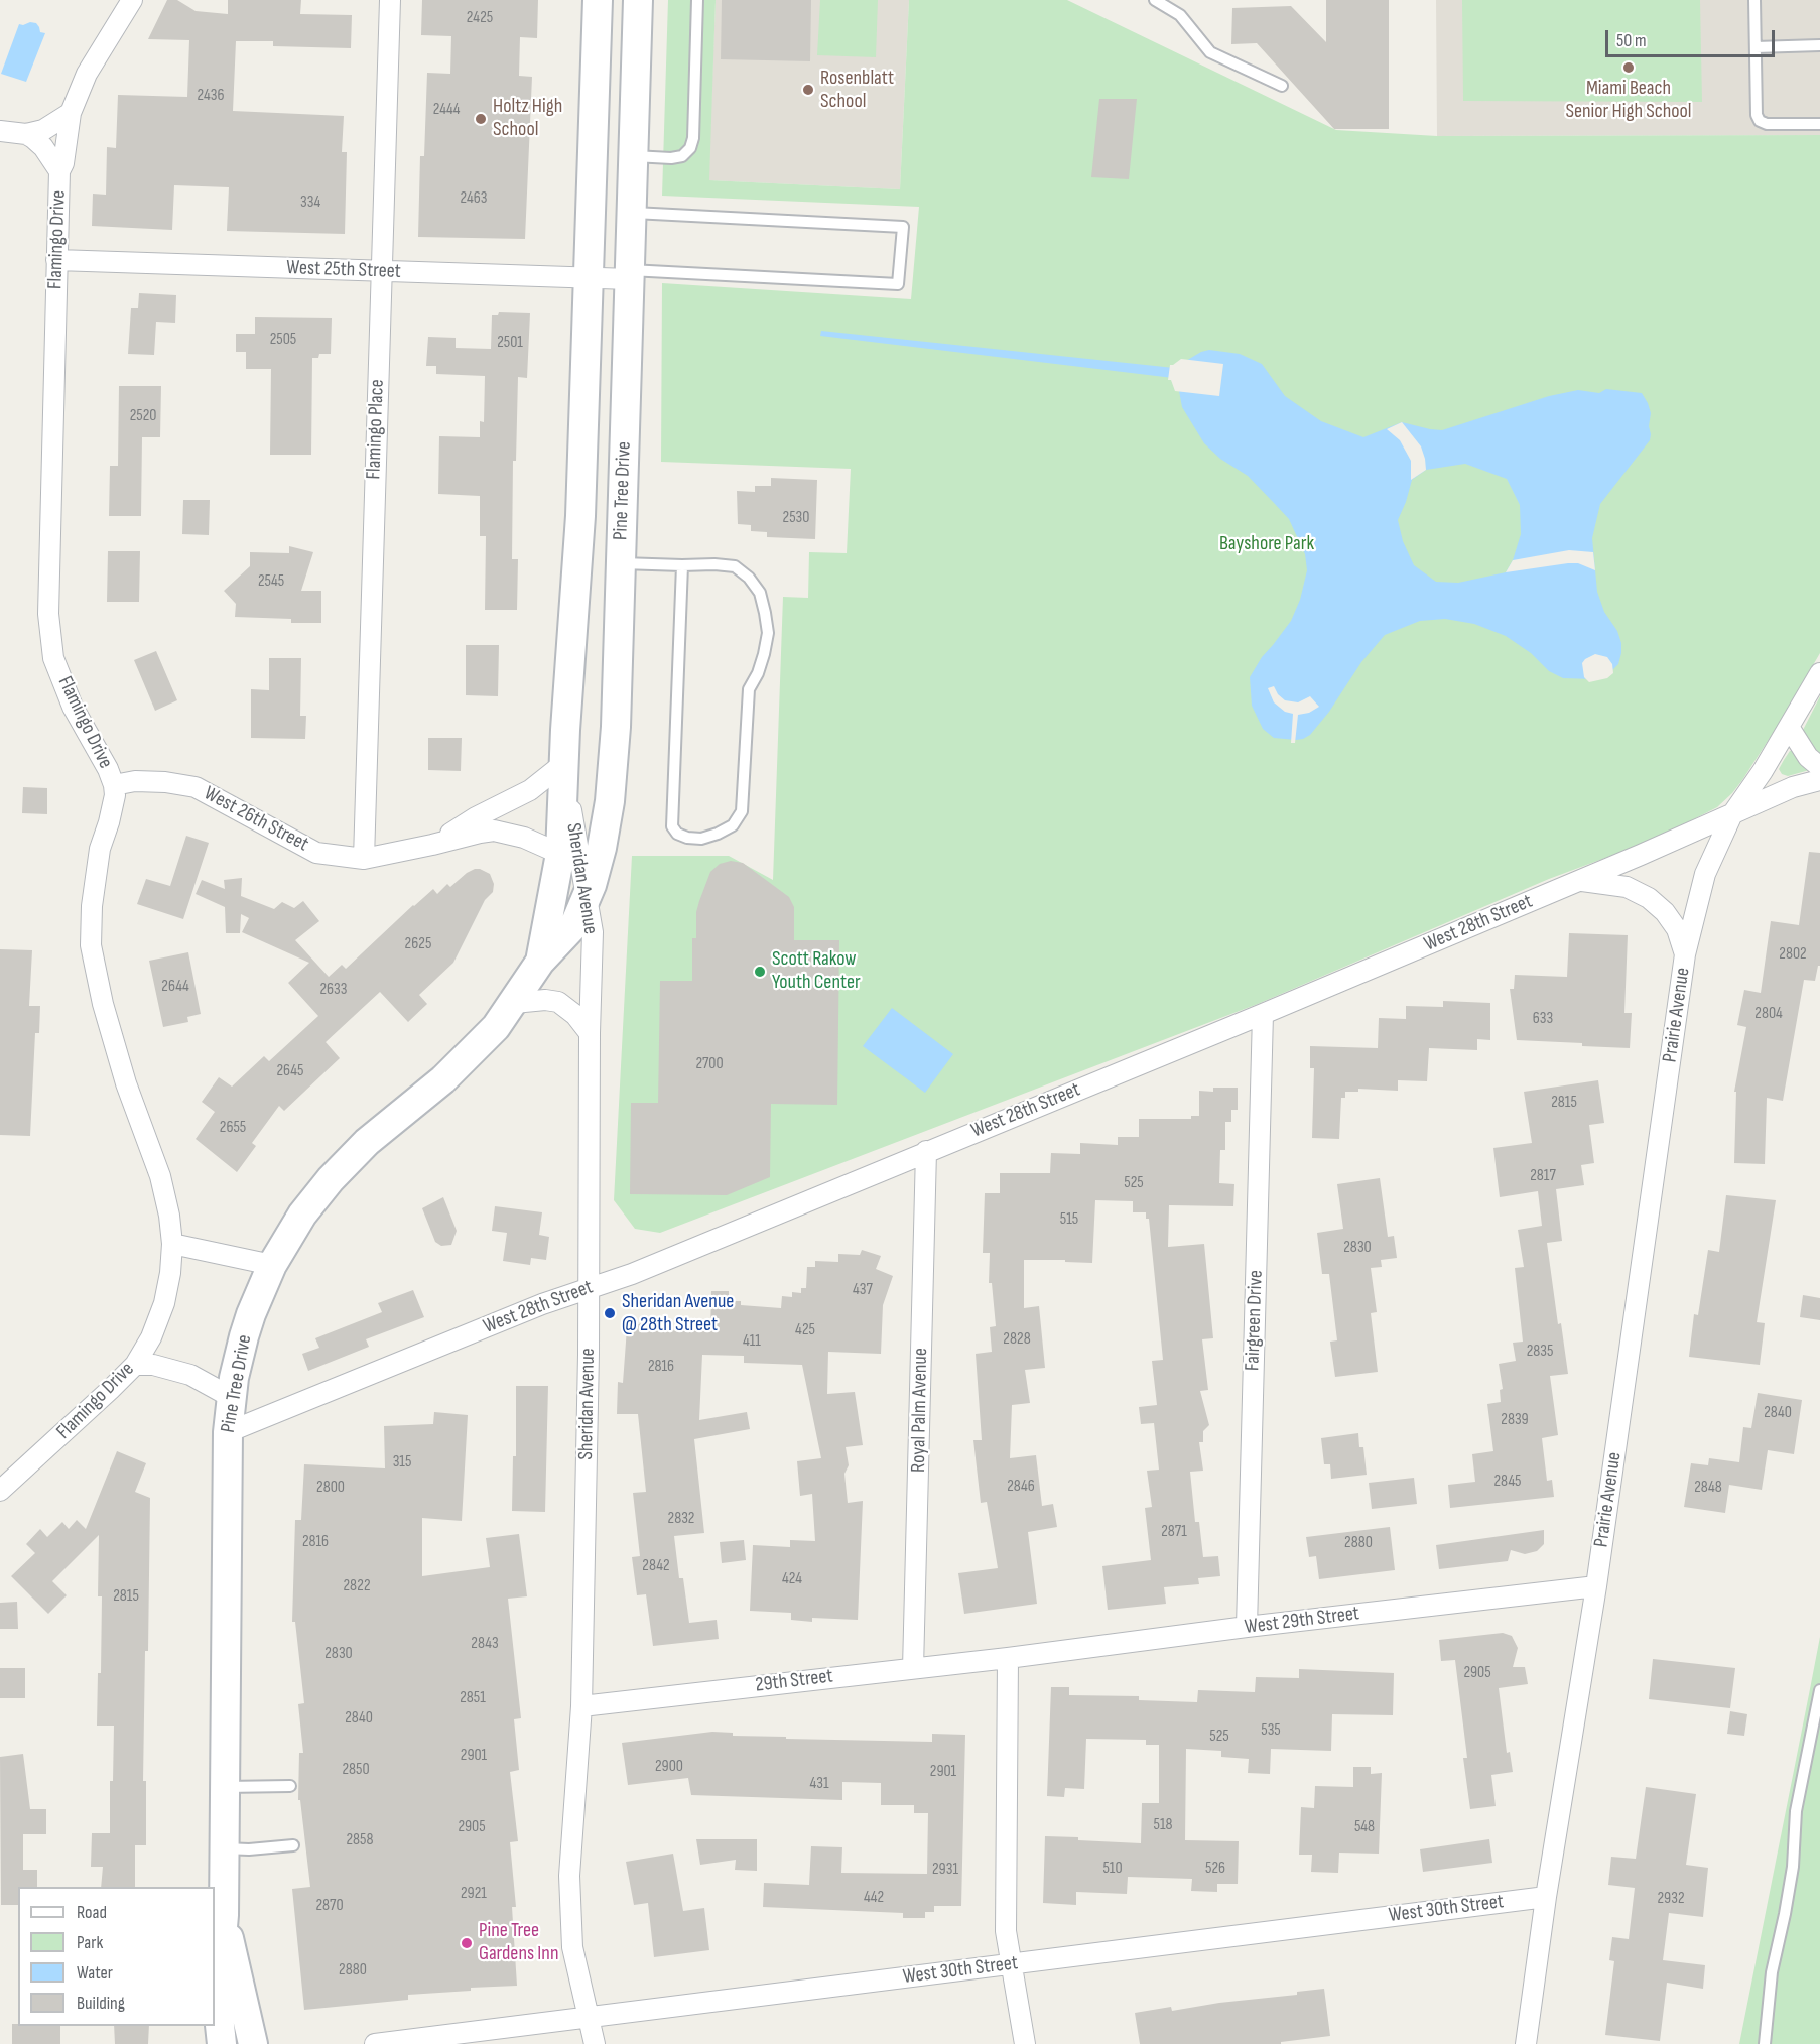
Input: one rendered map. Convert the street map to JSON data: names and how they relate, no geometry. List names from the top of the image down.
{
  "streets": {
    "main road": ["Pine Tree Drive"],
    "street": [
      "Flamingo Drive",
      "West 25th Street",
      "Flamingo Place",
      "West 26th Street",
      "Sheridan Avenue",
      "West 28th Street",
      "Prairie Avenue",
      "Fairgreen Drive",
      "Royal Palm Avenue",
      "West 29th Street",
      "29th Street",
      "West 30th Street"
    ]
  },
  "crossings": [
    ["Flamingo Drive", "West 25th Street"],
    ["Flamingo Drive", "West 26th Street"],
    ["West 25th Street", "Flamingo Place"],
    ["West 25th Street", "Pine Tree Drive"],
    ["Flamingo Place", "West 26th Street"],
    ["Pine Tree Drive", "West 26th Street"],
    ["Pine Tree Drive", "Sheridan Avenue"],
    ["Pine Tree Drive", "West 28th Street"],
    ["West 26th Street", "Sheridan Avenue"],
    ["Sheridan Avenue", "West 28th Street"],
    ["Sheridan Avenue", "29th Street"],
    ["Sheridan Avenue", "West 30th Street"],
    ["West 28th Street", "Prairie Avenue"],
    ["West 28th Street", "Fairgreen Drive"],
    ["West 28th Street", "Royal Palm Avenue"],
    ["Prairie Avenue", "West 29th Street"],
    ["Prairie Avenue", "West 30th Street"],
    ["Fairgreen Drive", "West 29th Street"],
    ["Royal Palm Avenue", "29th Street"],
    ["West 29th Street", "29th Street"]
  ],
  "parks": ["Bayshore Park"],
  "places": [
    "Miami Beach Senior High School",
    "Rosenblatt School",
    "Holtz High School",
    "Scott Rakow Youth Center",
    "Sheridan Avenue @ 28th Street",
    "Pine Tree Gardens Inn"
  ],
  "house_numbers": [
    "2425",
    "2436",
    "2444",
    "2463",
    "334",
    "2505",
    "2501",
    "2520",
    "2530",
    "2545",
    "2625",
    "2802",
    "2644",
    "2633",
    "2804",
    "633",
    "2700",
    "2645",
    "2815",
    "2655",
    "2817",
    "525",
    "515",
    "2830",
    "437",
    "425",
    "2828",
    "411",
    "2835",
    "2816",
    "2840",
    "2839",
    "315",
    "2845",
    "2846",
    "2800",
    "2848",
    "2832",
    "2871",
    "2816",
    "2880",
    "2842",
    "424",
    "2822",
    "2815",
    "2843",
    "2830",
    "2905",
    "2851",
    "2840",
    "535",
    "525",
    "2901",
    "2900",
    "2850",
    "2901",
    "431",
    "518",
    "2905",
    "548",
    "2858",
    "510",
    "526",
    "2931",
    "2921",
    "442",
    "2932",
    "2870",
    "2880"
  ],
  "legend": [
    "Road",
    "Park",
    "Water",
    "Building"
  ],
  "scale_bar": "50 m"
}
